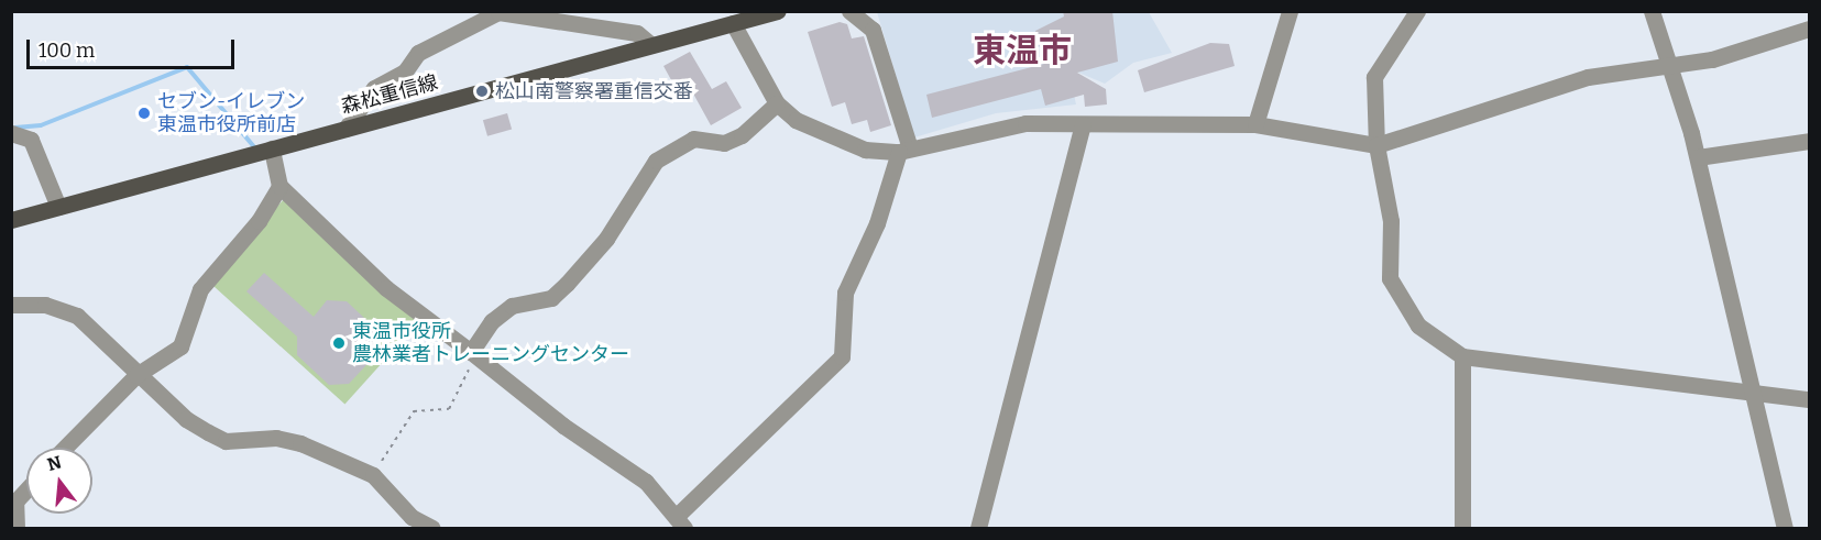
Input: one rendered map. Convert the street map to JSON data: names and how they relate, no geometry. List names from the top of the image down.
{
  "streets": {
    "main road": ["森松重信線"]
  },
  "districts": ["東温市"],
  "places": ["松山南警察署重信交番", "セブン-イレブン 東温市役所前店", "東温市役所 農林業者トレーニングセンター"],
  "scale_bar": "100 m",
  "north": "top"
}
